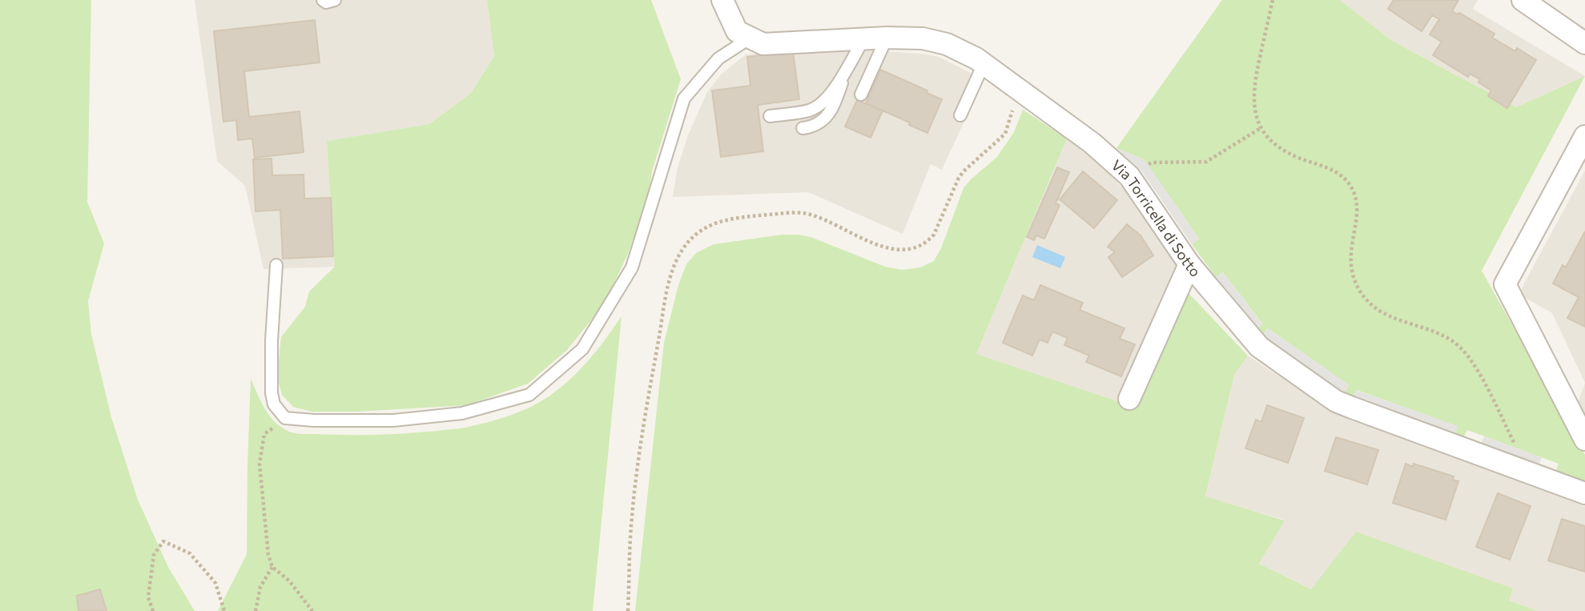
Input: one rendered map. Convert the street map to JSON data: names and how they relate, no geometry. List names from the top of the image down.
{
  "streets": {
    "street": ["Via Torricella di Sotto"]
  }
}
